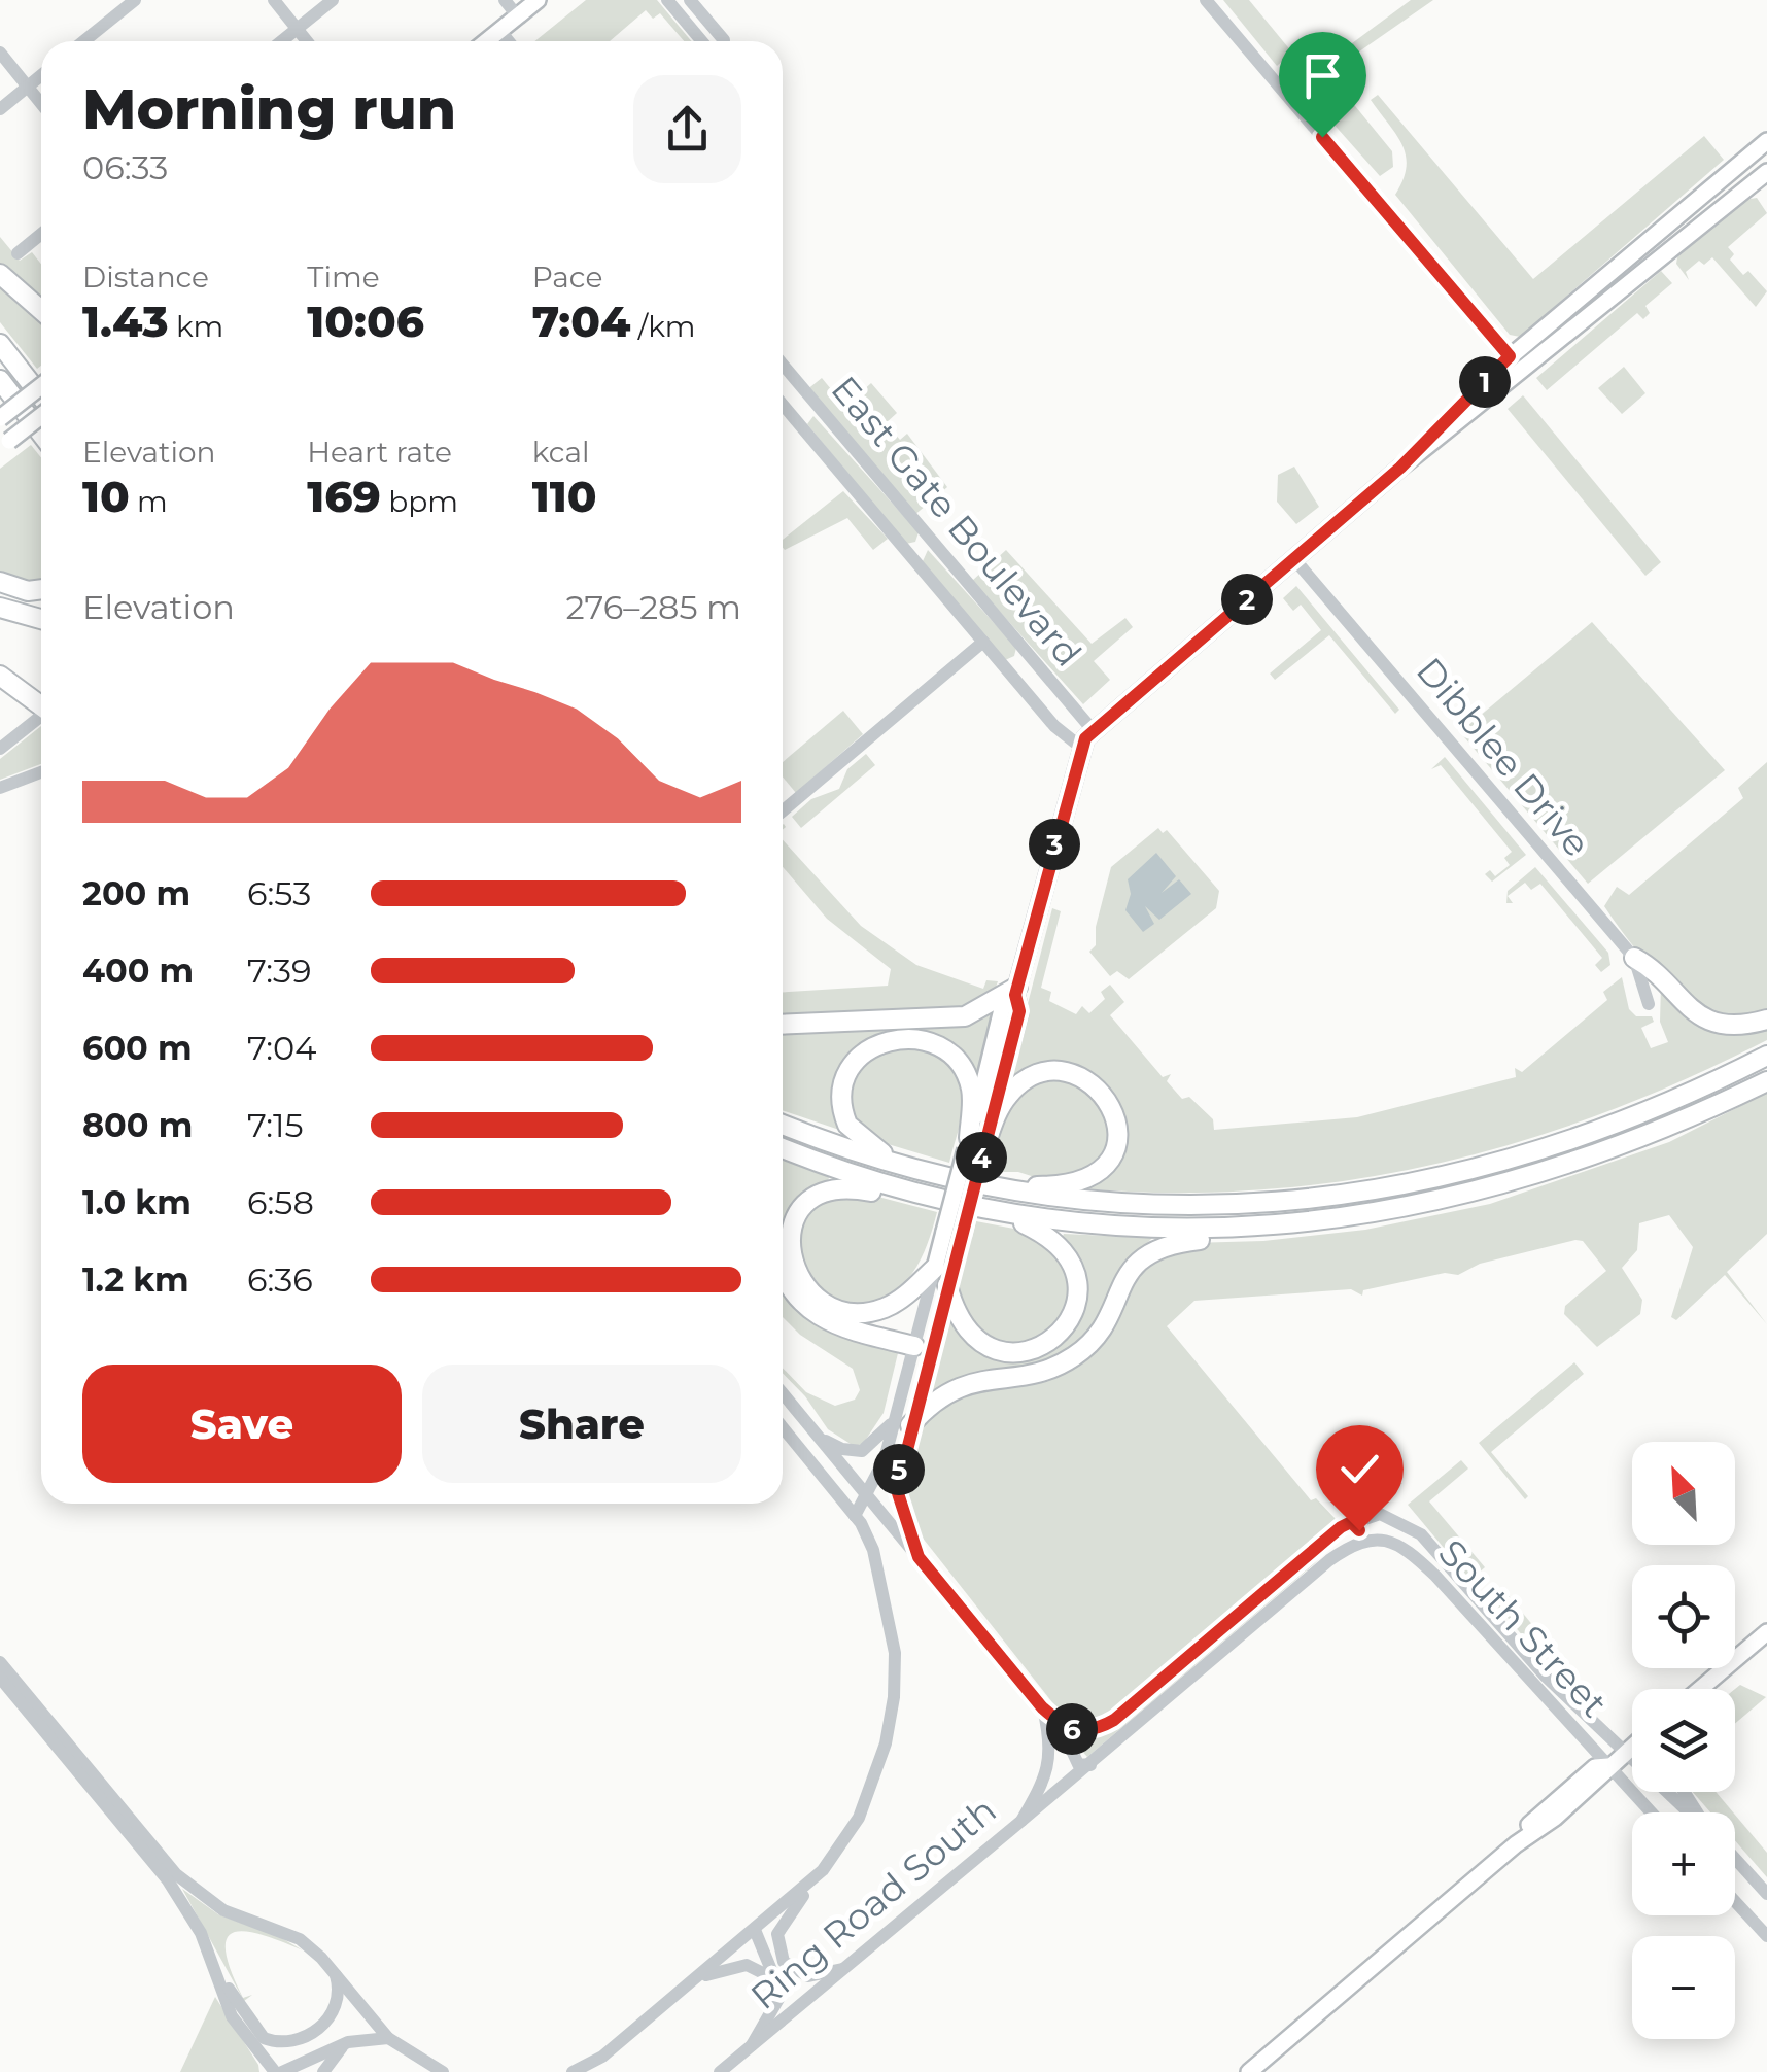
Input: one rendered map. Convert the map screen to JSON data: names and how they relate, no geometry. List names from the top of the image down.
{
  "streets": {
    "street": [
      "East Gate Boulevard",
      "Dibblee Drive",
      "South Street",
      "Ring Road South"
    ]
  },
  "north": "top left",
  "page": {
    "heading": ["Morning run", "06:33"],
    "stats": [
      ["Distance", "1.43 km"],
      ["Time", "10:06"],
      ["Pace", "7:04 /km"],
      ["Elevation", "10 m"],
      ["Heart rate", "169 bpm"],
      ["kcal", "110"]
    ],
    "pins": [
      "1",
      "2",
      "3",
      "4",
      "5",
      "6"
    ],
    "chart": ["Elevation", "276–285 m"],
    "list": [
      {
        "name": "200 m",
        "note": "6:53"
      },
      {
        "name": "400 m",
        "note": "7:39"
      },
      {
        "name": "600 m",
        "note": "7:04"
      },
      {
        "name": "800 m",
        "note": "7:15"
      },
      {
        "name": "1.0 km",
        "note": "6:58"
      },
      {
        "name": "1.2 km",
        "note": "6:36"
      }
    ],
    "buttons": ["Save", "Share"],
    "map_buttons": ["+", "−"]
  }
}
